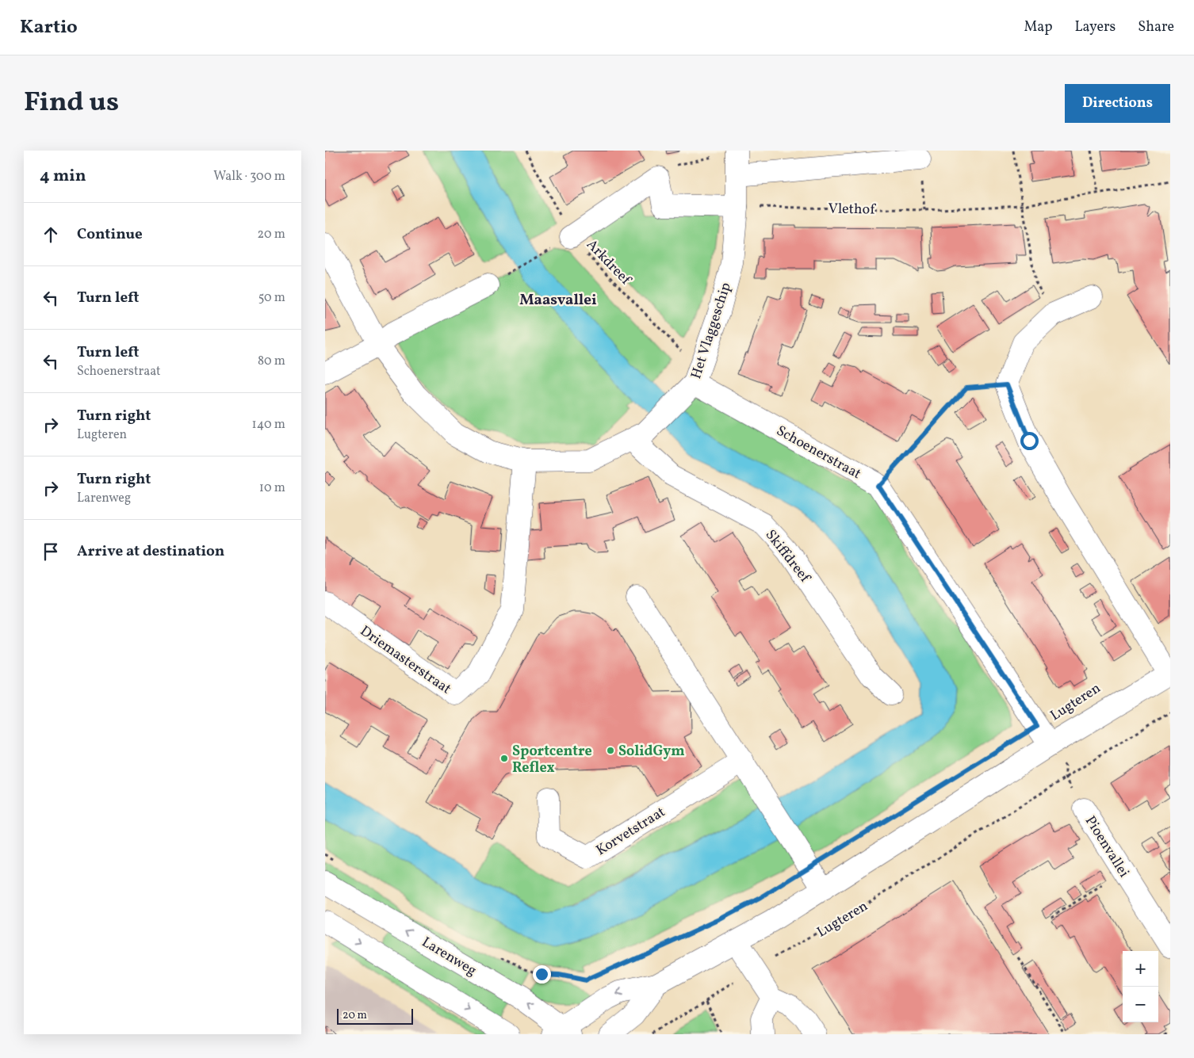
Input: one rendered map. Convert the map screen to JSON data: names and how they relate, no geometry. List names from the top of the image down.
{
  "streets": {
    "street": [
      "Het Vlaggeschip",
      "Schoenerstraat",
      "Skiffdreef",
      "Driemasterstraat",
      "Lugteren",
      "Korvetstraat",
      "Pioenvallei",
      "Larenweg"
    ],
    "path": ["Vlethof", "Arkdreef"]
  },
  "crossings": [
    ["Vlethof", "Het Vlaggeschip"],
    ["Arkdreef", "Het Vlaggeschip"],
    ["Arkdreef", "Schoenerstraat"],
    ["Het Vlaggeschip", "Schoenerstraat"],
    ["Het Vlaggeschip", "Skiffdreef"],
    ["Het Vlaggeschip", "Driemasterstraat"],
    ["Schoenerstraat", "Lugteren"],
    ["Schoenerstraat", "Pioenvallei"],
    ["Lugteren", "Pioenvallei"],
    ["Lugteren", "Larenweg"]
  ],
  "districts": ["Maasvallei"],
  "places": ["SolidGym", "Sportcentre Reflex"],
  "scale_bar": "20 m",
  "page": {
    "header": "Kartio",
    "nav": ["Map", "Layers", "Share"],
    "title": "Find us",
    "buttons": "Directions",
    "heading": ["4 min", "Walk · 300 m"],
    "list": [
      ["Continue", "20 m"],
      ["Turn left", "50 m"],
      ["Turn left", "Schoenerstraat", "80 m"],
      ["Turn right", "Lugteren", "140 m"],
      ["Turn right", "Larenweg", "10 m"],
      "Arrive at destination"
    ],
    "map_buttons": ["+", "−"],
    "scale": "20 m"
  }
}
